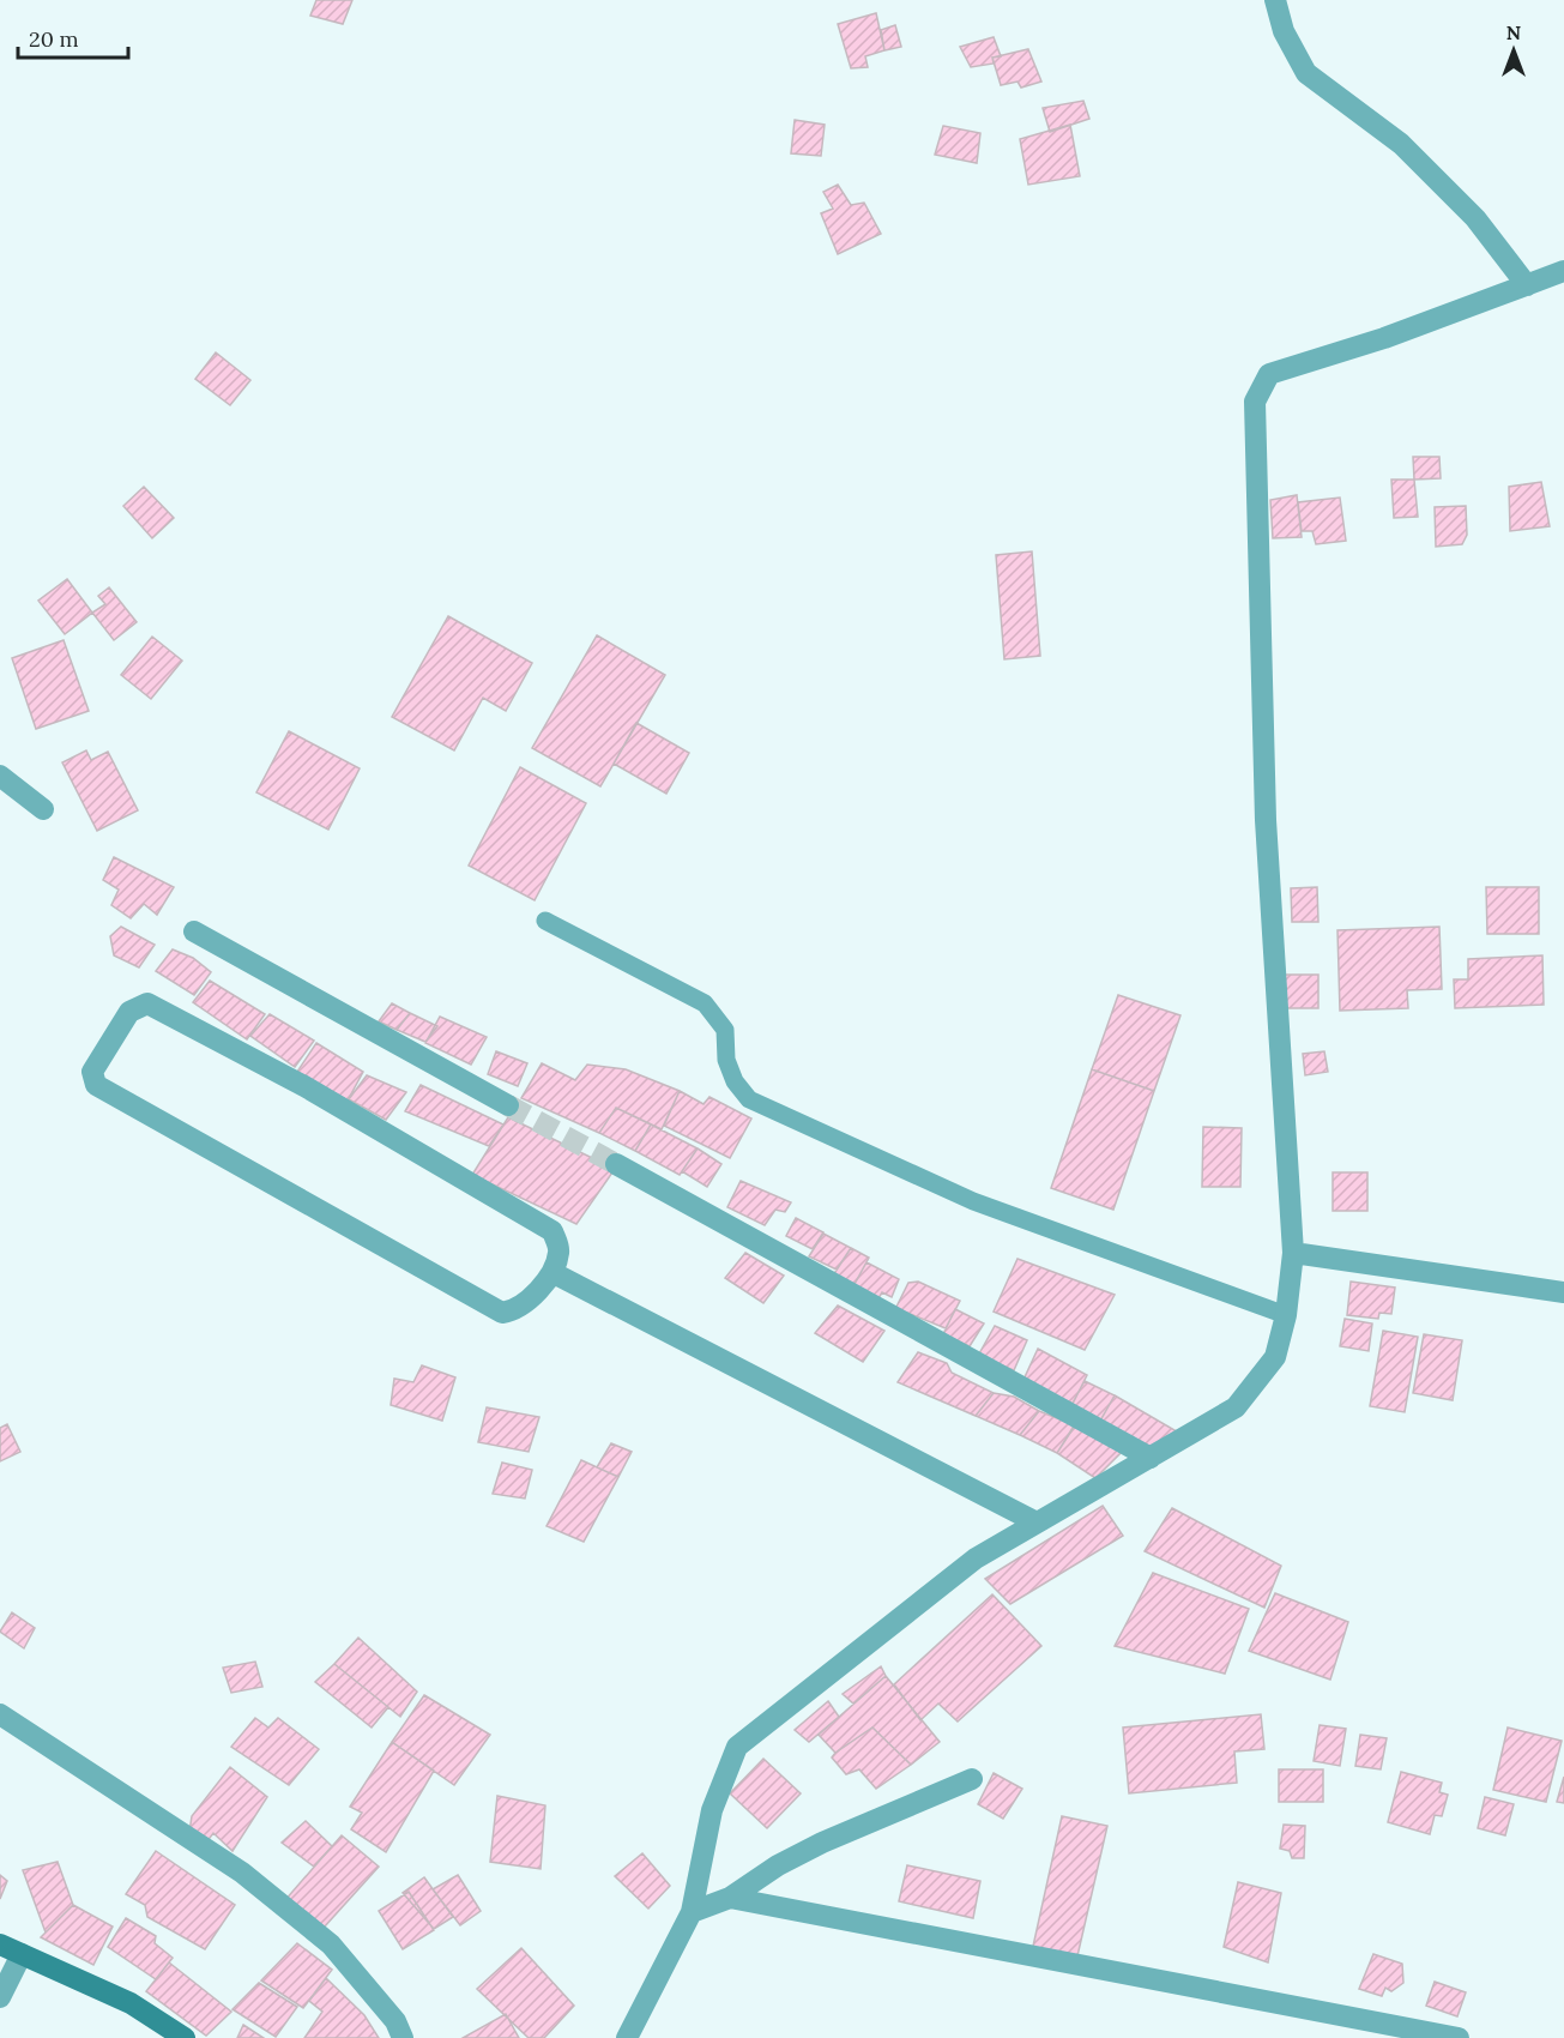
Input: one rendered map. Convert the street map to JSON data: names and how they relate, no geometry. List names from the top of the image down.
{
  "scale_bar": "20 m",
  "north": "top"
}
